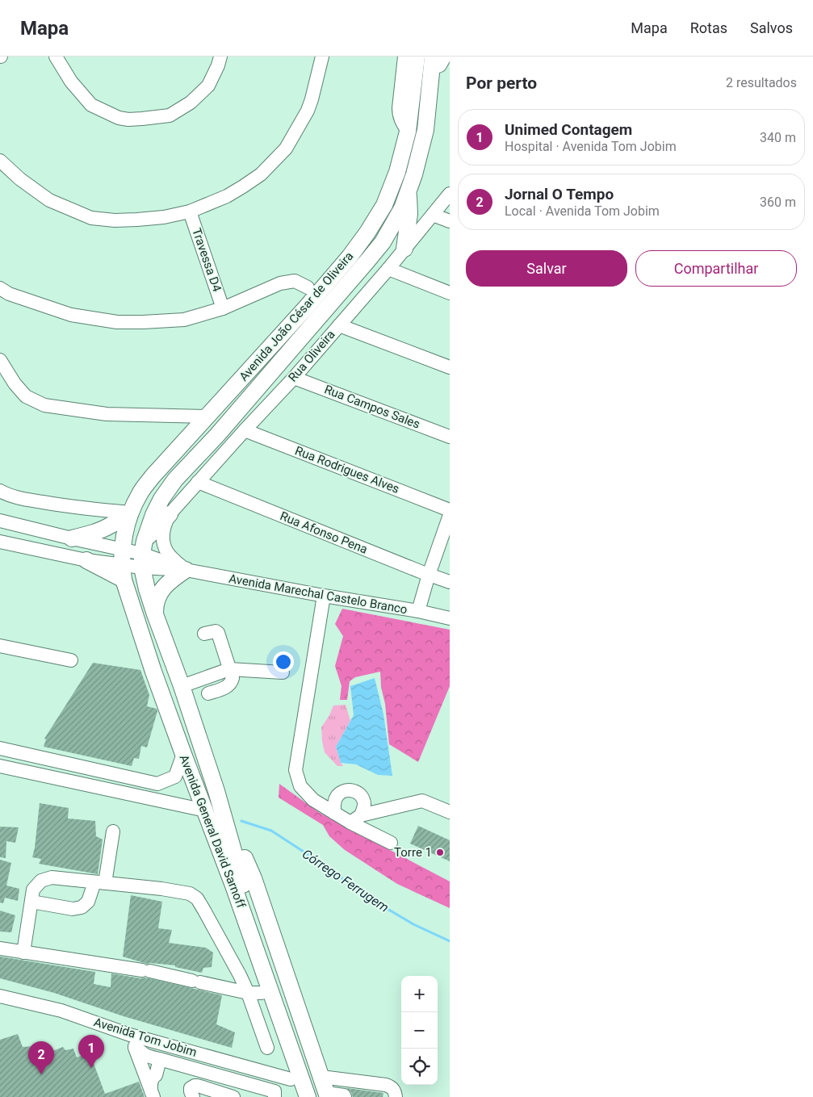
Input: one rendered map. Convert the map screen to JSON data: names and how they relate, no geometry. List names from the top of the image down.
{
  "streets": {
    "main road": ["Avenida João César de Oliveira", "Avenida General David Sarnoff"],
    "street": [
      "Travessa D4",
      "Rua Oliveira",
      "Rua Campos Sales",
      "Rua Rodrigues Alves",
      "Rua Afonso Pena",
      "Avenida Marechal Castelo Branco",
      "Avenida Tom Jobim"
    ]
  },
  "crossings": [
    ["Avenida João César de Oliveira", "Avenida Marechal Castelo Branco"],
    ["Avenida João César de Oliveira", "Avenida General David Sarnoff"],
    ["Rua Oliveira", "Rua Campos Sales"],
    ["Rua Oliveira", "Rua Rodrigues Alves"],
    ["Rua Oliveira", "Rua Afonso Pena"],
    ["Avenida Marechal Castelo Branco", "Avenida General David Sarnoff"]
  ],
  "water": ["Córrego Ferrugem"],
  "places": ["Torre 1"],
  "page": {
    "header": "Mapa",
    "nav": ["Mapa", "Rotas", "Salvos"],
    "heading": ["Por perto", "2 resultados"],
    "list": [
      {
        "mark": "1",
        "name": "Unimed Contagem",
        "note": "Hospital · Avenida Tom Jobim",
        "value": "340 m"
      },
      {
        "mark": "2",
        "name": "Jornal O Tempo",
        "note": "Local · Avenida Tom Jobim",
        "value": "360 m"
      }
    ],
    "buttons": ["Salvar", "Compartilhar"],
    "map_buttons": ["+", "−"],
    "pins": ["1", "2"]
  }
}
